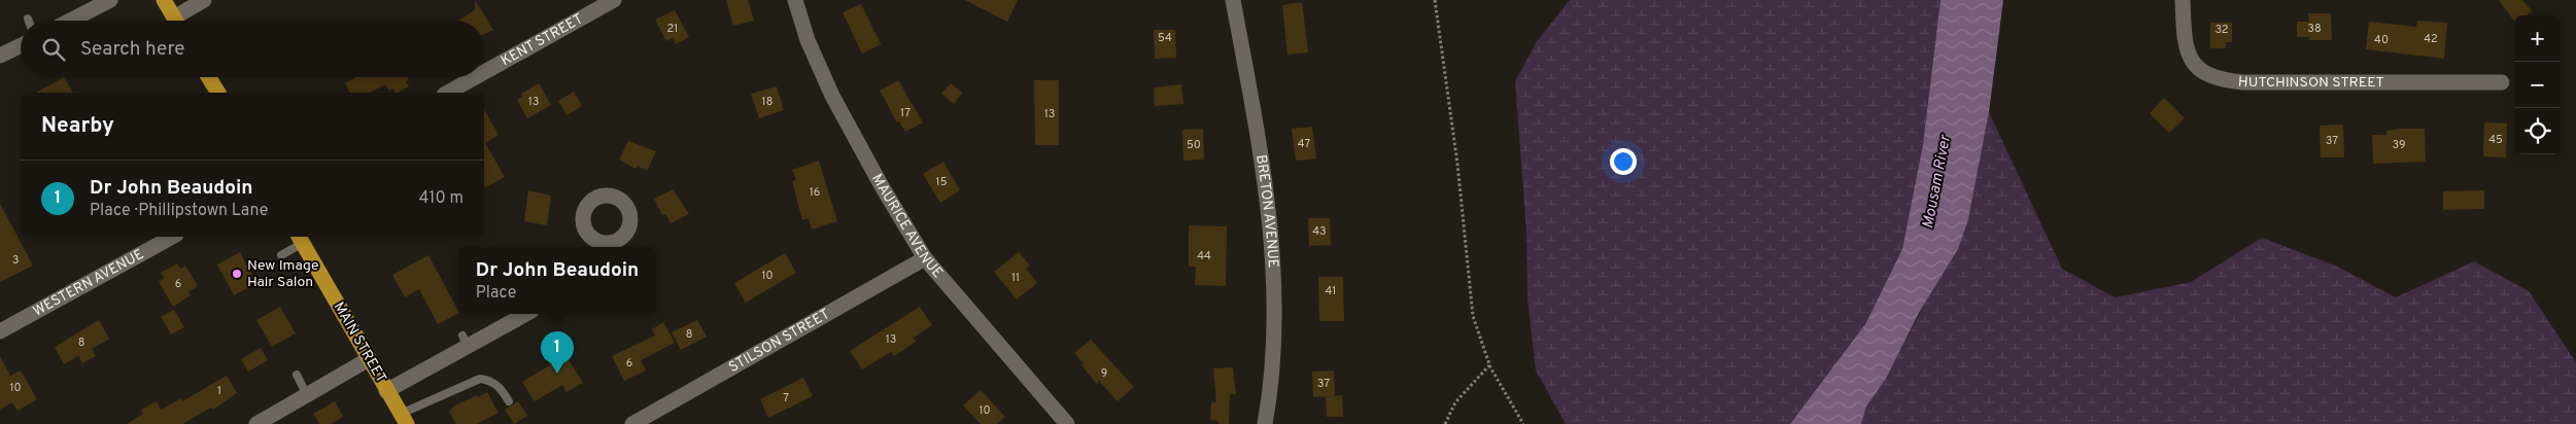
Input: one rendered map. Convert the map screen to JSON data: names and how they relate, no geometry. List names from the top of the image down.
{
  "streets": {
    "highway": ["MAIN STREET"],
    "street": [
      "KENT STREET",
      "HUTCHINSON STREET",
      "BRETON AVENUE",
      "MAURICE AVENUE",
      "WESTERN AVENUE",
      "STILSON STREET"
    ]
  },
  "crossings": [
    ["MAURICE AVENUE", "STILSON STREET"]
  ],
  "water": ["Mousam River"],
  "places": ["New Image Hair Salon"],
  "house_numbers": [
    "21",
    "38",
    "32",
    "54",
    "42",
    "40",
    "13",
    "18",
    "17",
    "13",
    "45",
    "37",
    "47",
    "50",
    "39",
    "15",
    "16",
    "43",
    "44",
    "3",
    "10",
    "11",
    "6",
    "41",
    "8",
    "13",
    "8",
    "6",
    "9",
    "37",
    "10",
    "1",
    "7",
    "10"
  ],
  "page": {
    "map_buttons": ["+", "−"],
    "search": "Search here",
    "heading": "Nearby",
    "list": [
      {
        "mark": "1",
        "name": "Dr John Beaudoin",
        "note": "Place · Phillipstown Lane",
        "value": "410 m"
      }
    ],
    "popup": ["Dr John Beaudoin", "Place"],
    "pins": "1"
  }
}
